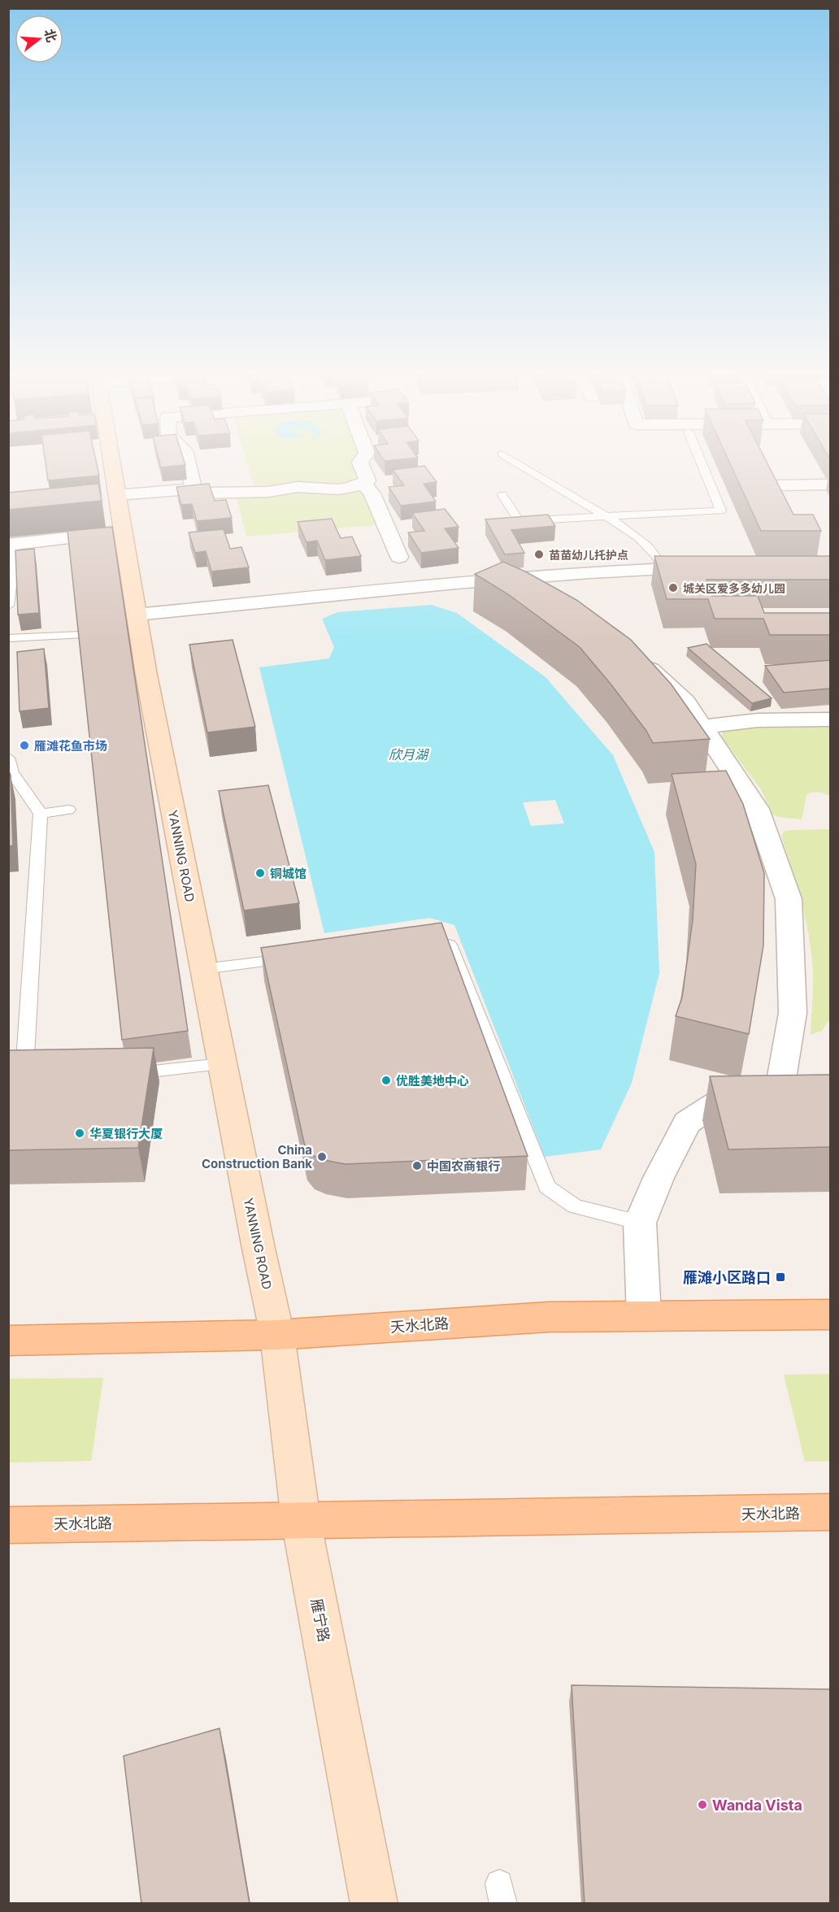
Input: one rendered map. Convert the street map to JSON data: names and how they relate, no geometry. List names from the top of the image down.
{
  "streets": {
    "main road": ["YANNING ROAD", "天水北路", "雁宁路"]
  },
  "crossings": [
    ["YANNING ROAD", "天水北路"],
    ["YANNING ROAD", "雁宁路"],
    ["天水北路", "雁宁路"]
  ],
  "water": ["欣月湖"],
  "places": {
    "other": [
      "苗苗幼儿托护点",
      "城关区爱多多幼儿园",
      "雁滩花鱼市场",
      "铜城馆",
      "优胜美地中心",
      "华夏银行大厦",
      "China Construction Bank",
      "中国农商银行",
      "Wanda Vista"
    ],
    "transit": ["雁滩小区路口"]
  },
  "north": "right"
}
